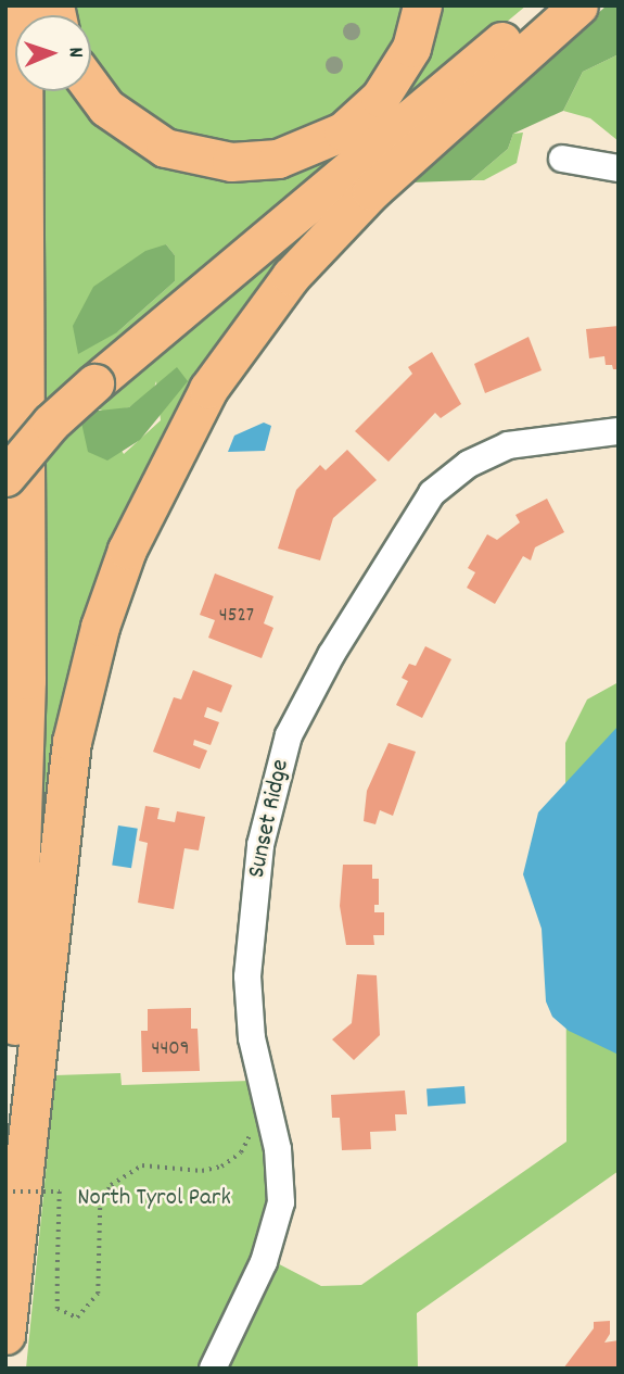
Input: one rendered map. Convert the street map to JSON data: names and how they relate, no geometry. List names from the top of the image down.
{
  "streets": {
    "street": ["Sunset Ridge"]
  },
  "parks": ["North Tyrol Park"],
  "house_numbers": ["4527", "4409"],
  "north": "right"
}
